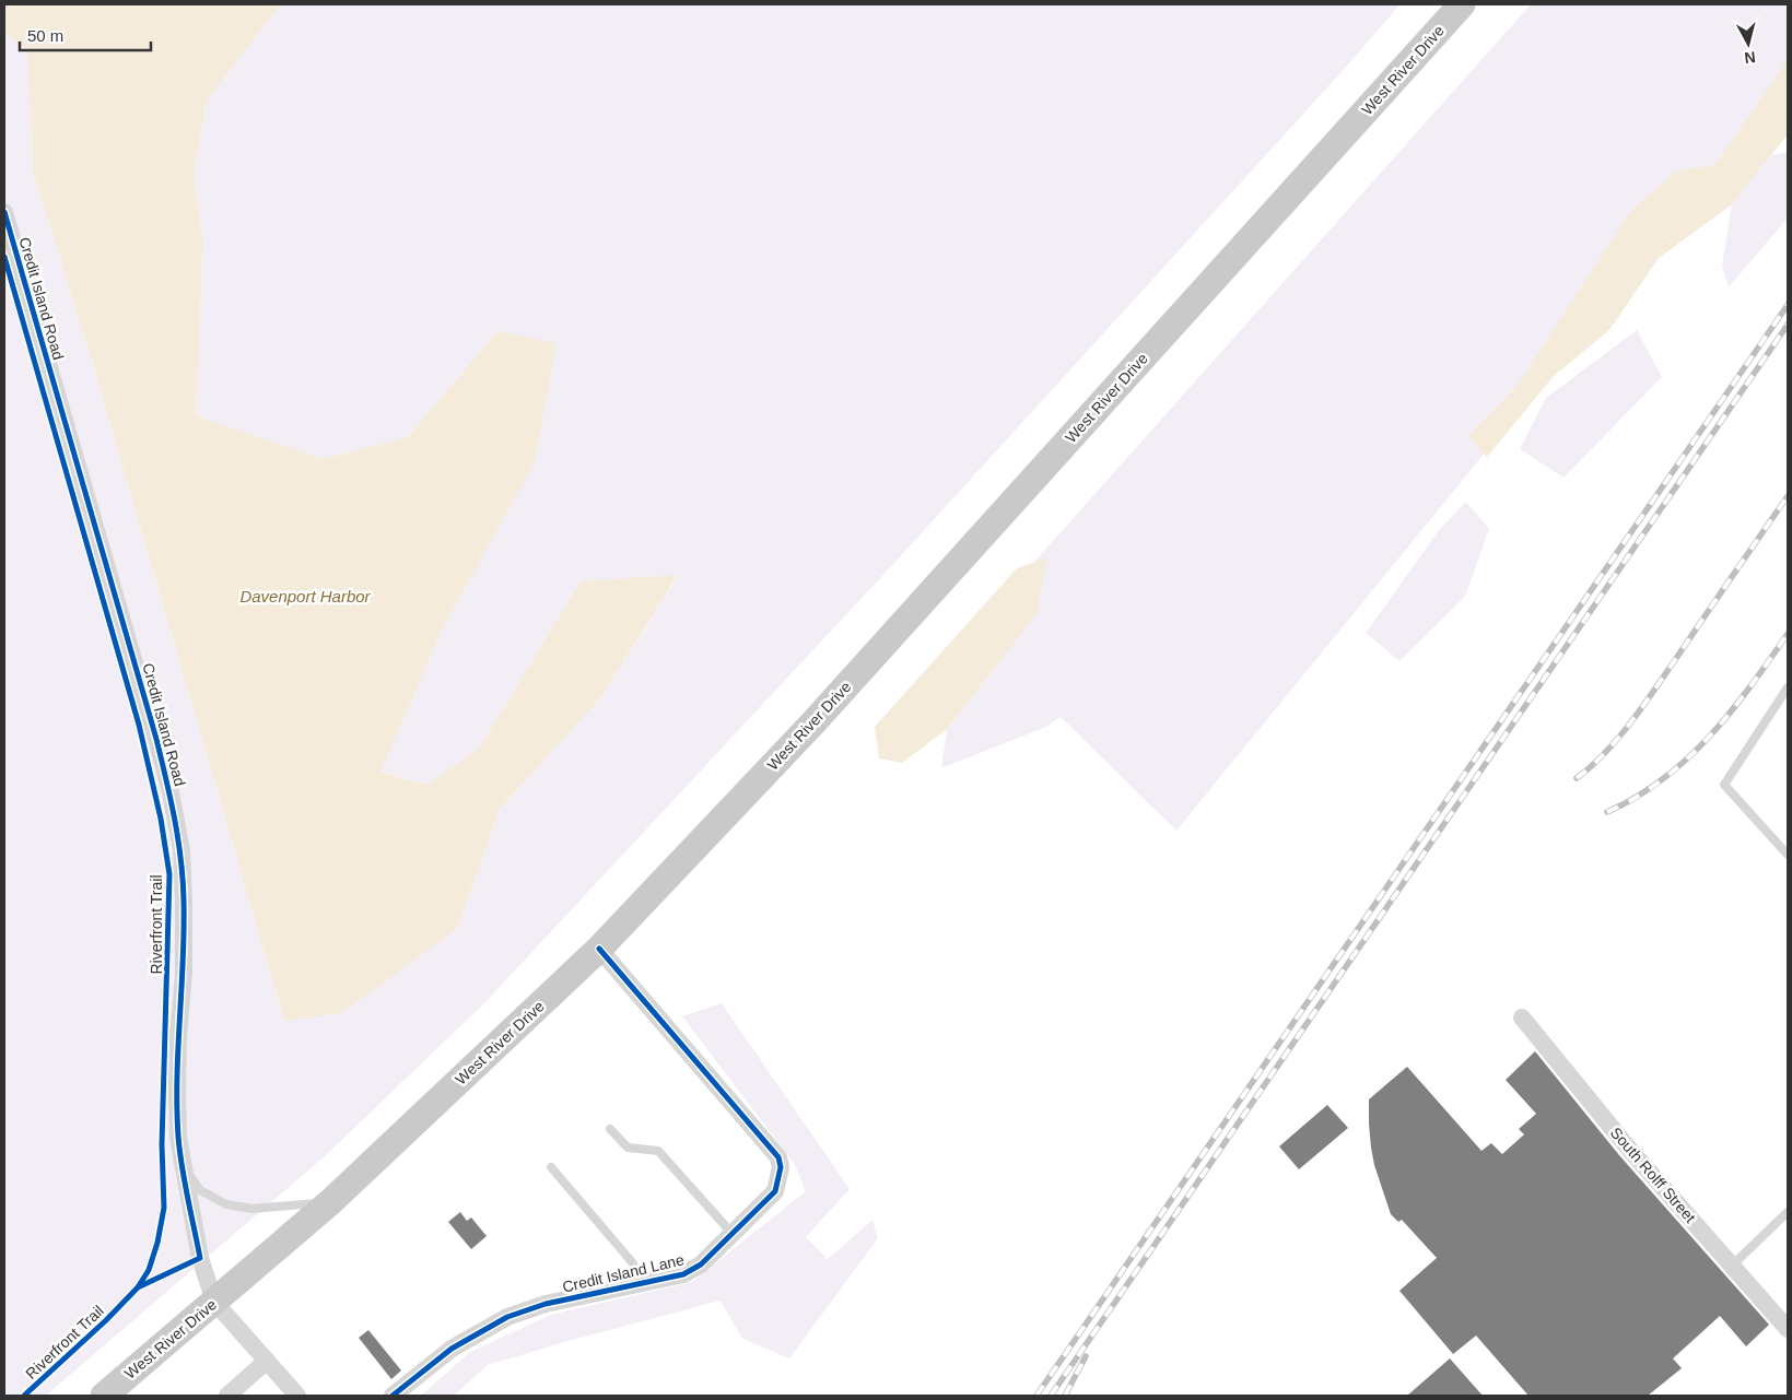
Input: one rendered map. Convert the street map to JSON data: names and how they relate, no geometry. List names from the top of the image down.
{
  "streets": {
    "main road": ["West River Drive"],
    "street": ["Credit Island Road", "South Rolff Street", "Credit Island Lane"],
    "cycle path": ["Riverfront Trail"]
  },
  "crossings": [
    ["West River Drive", "Credit Island Road"],
    ["West River Drive", "Credit Island Lane"]
  ],
  "water": ["Davenport Harbor"],
  "scale_bar": "50 m",
  "north": "bottom"
}
